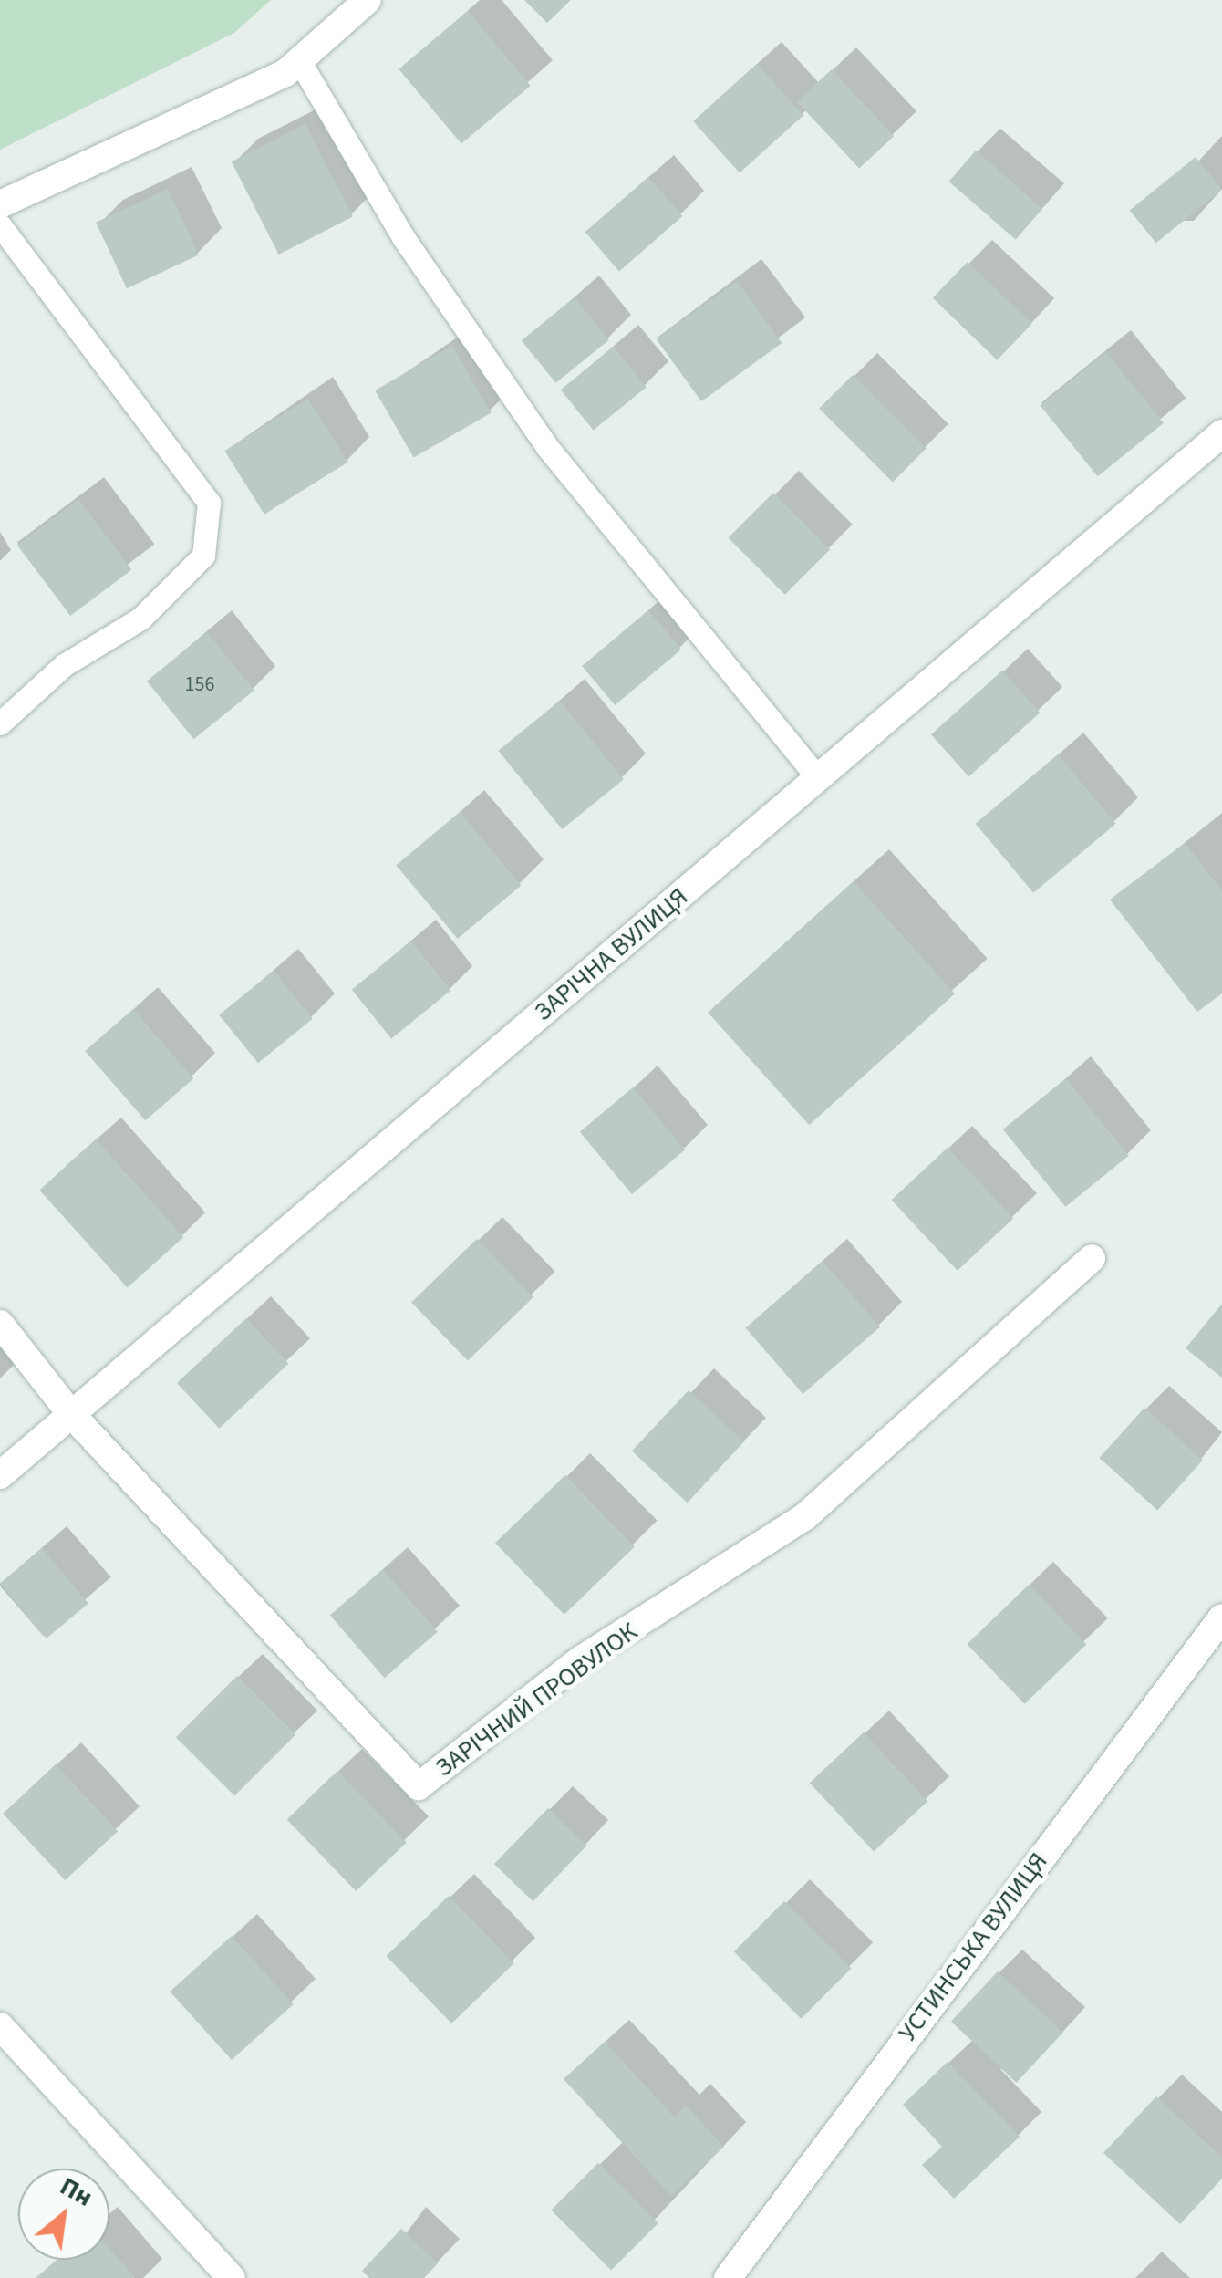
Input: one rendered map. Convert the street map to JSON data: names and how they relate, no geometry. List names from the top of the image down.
{
  "streets": {
    "street": ["ЗАРІЧНА ВУЛИЦЯ", "ЗАРІЧНИЙ ПРОВУЛОК", "УСТИНСЬКА ВУЛИЦЯ"]
  },
  "crossings": [
    ["ЗАРІЧНА ВУЛИЦЯ", "ЗАРІЧНИЙ ПРОВУЛОК"]
  ],
  "house_numbers": ["156"],
  "north": "top right"
}
